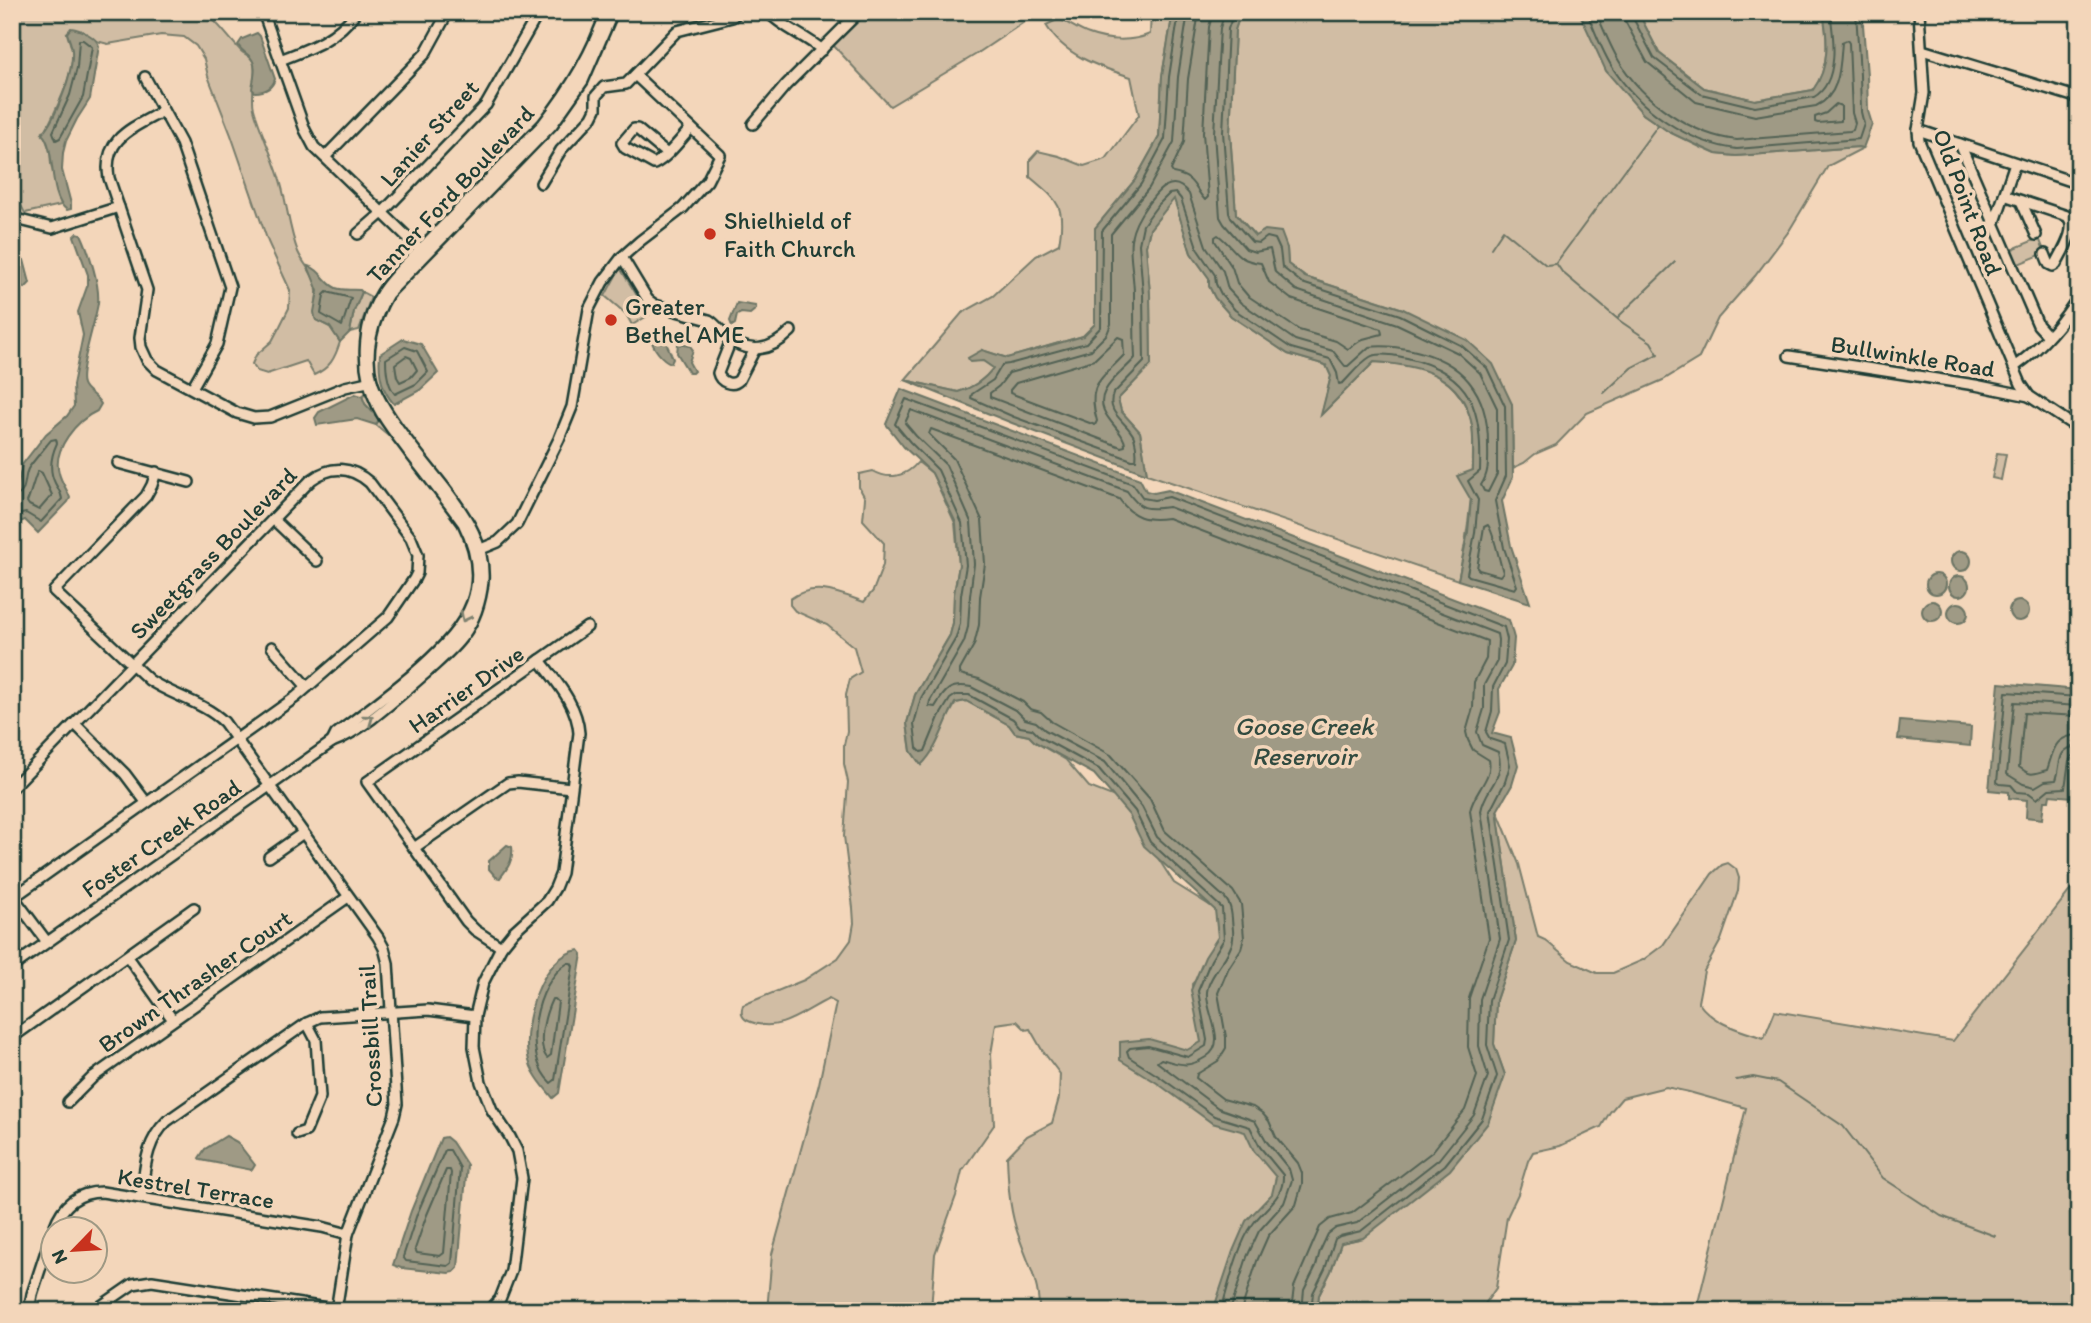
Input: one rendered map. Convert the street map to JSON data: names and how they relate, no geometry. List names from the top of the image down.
{
  "streets": {
    "street": [
      "Lanier Street",
      "Tanner Ford Boulevard",
      "Old Point Road",
      "Bullwinkle Road",
      "Sweetgrass Boulevard",
      "Harrier Drive",
      "Foster Creek Road",
      "Brown Thrasher Court",
      "Crossbill Trail",
      "Kestrel Terrace"
    ]
  },
  "crossings": [
    ["Tanner Ford Boulevard", "Foster Creek Road"],
    ["Old Point Road", "Bullwinkle Road"],
    ["Sweetgrass Boulevard", "Foster Creek Road"],
    ["Sweetgrass Boulevard", "Crossbill Trail"],
    ["Foster Creek Road", "Crossbill Trail"],
    ["Brown Thrasher Court", "Crossbill Trail"],
    ["Crossbill Trail", "Kestrel Terrace"]
  ],
  "water": ["Goose Creek Reservoir"],
  "places": ["Shielhield of Faith Church", "Greater Bethel AME"],
  "north": "bottom left"
}
